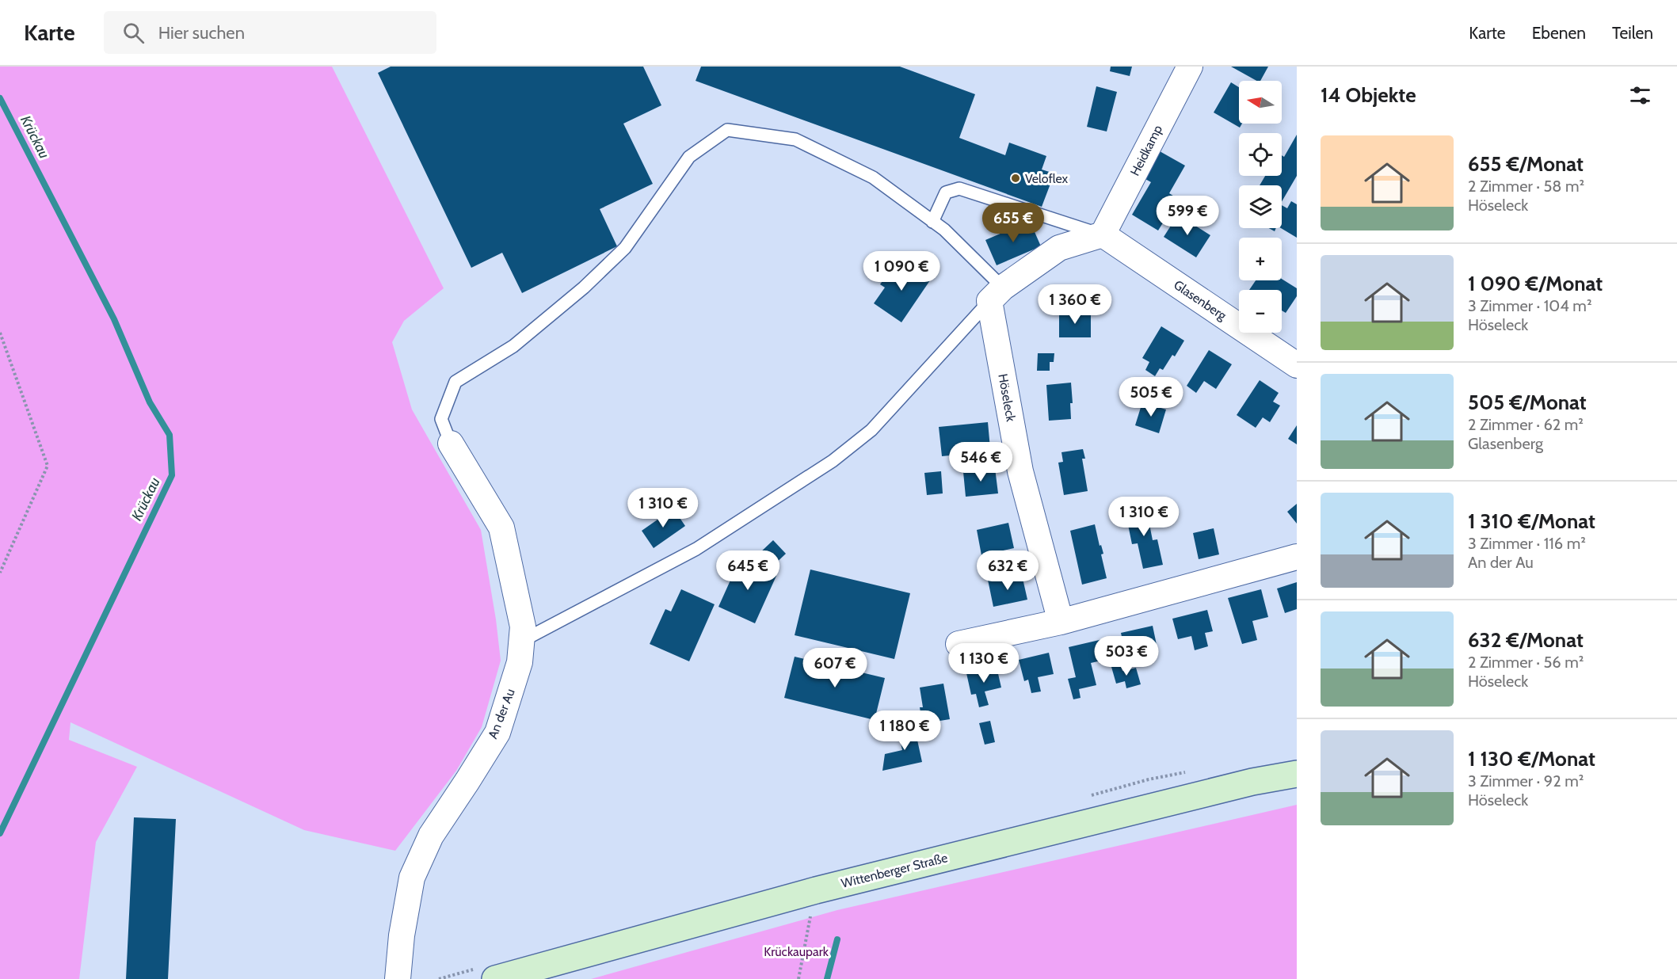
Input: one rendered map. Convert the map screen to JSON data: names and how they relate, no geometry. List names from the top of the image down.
{
  "streets": {
    "main road": ["Wittenberger Straße"],
    "street": [
      "Heidkamp",
      "Glasenberg",
      "Höseleck",
      "An der Au"
    ]
  },
  "crossings": [
    ["Heidkamp", "Glasenberg"]
  ],
  "water": ["Krückau"],
  "parks": ["Krückaupark"],
  "places": ["Veloflex"],
  "north": "left",
  "page": {
    "header": "Karte",
    "search": "Hier suchen",
    "nav": ["Karte", "Ebenen", "Teilen"],
    "heading": "14 Objekte",
    "map_buttons": ["+", "−"],
    "list": [
      {
        "name": "655 €/Monat",
        "note": "2 Zimmer · 58 m² · Höseleck"
      },
      {
        "name": "1 090 €/Monat",
        "note": "3 Zimmer · 104 m² · Höseleck"
      },
      {
        "name": "505 €/Monat",
        "note": "2 Zimmer · 62 m² · Glasenberg"
      },
      {
        "name": "1 310 €/Monat",
        "note": "3 Zimmer · 116 m² · An der Au"
      },
      {
        "name": "632 €/Monat",
        "note": "2 Zimmer · 56 m² · Höseleck"
      },
      {
        "name": "1 130 €/Monat",
        "note": "3 Zimmer · 92 m² · Höseleck"
      }
    ],
    "price": [
      "599 €",
      "655 €",
      "1 090 €",
      "1 360 €",
      "505 €",
      "546 €",
      "1 310 €",
      "1 310 €",
      "645 €",
      "632 €",
      "503 €",
      "1 130 €",
      "607 €",
      "1 180 €"
    ]
  }
}
